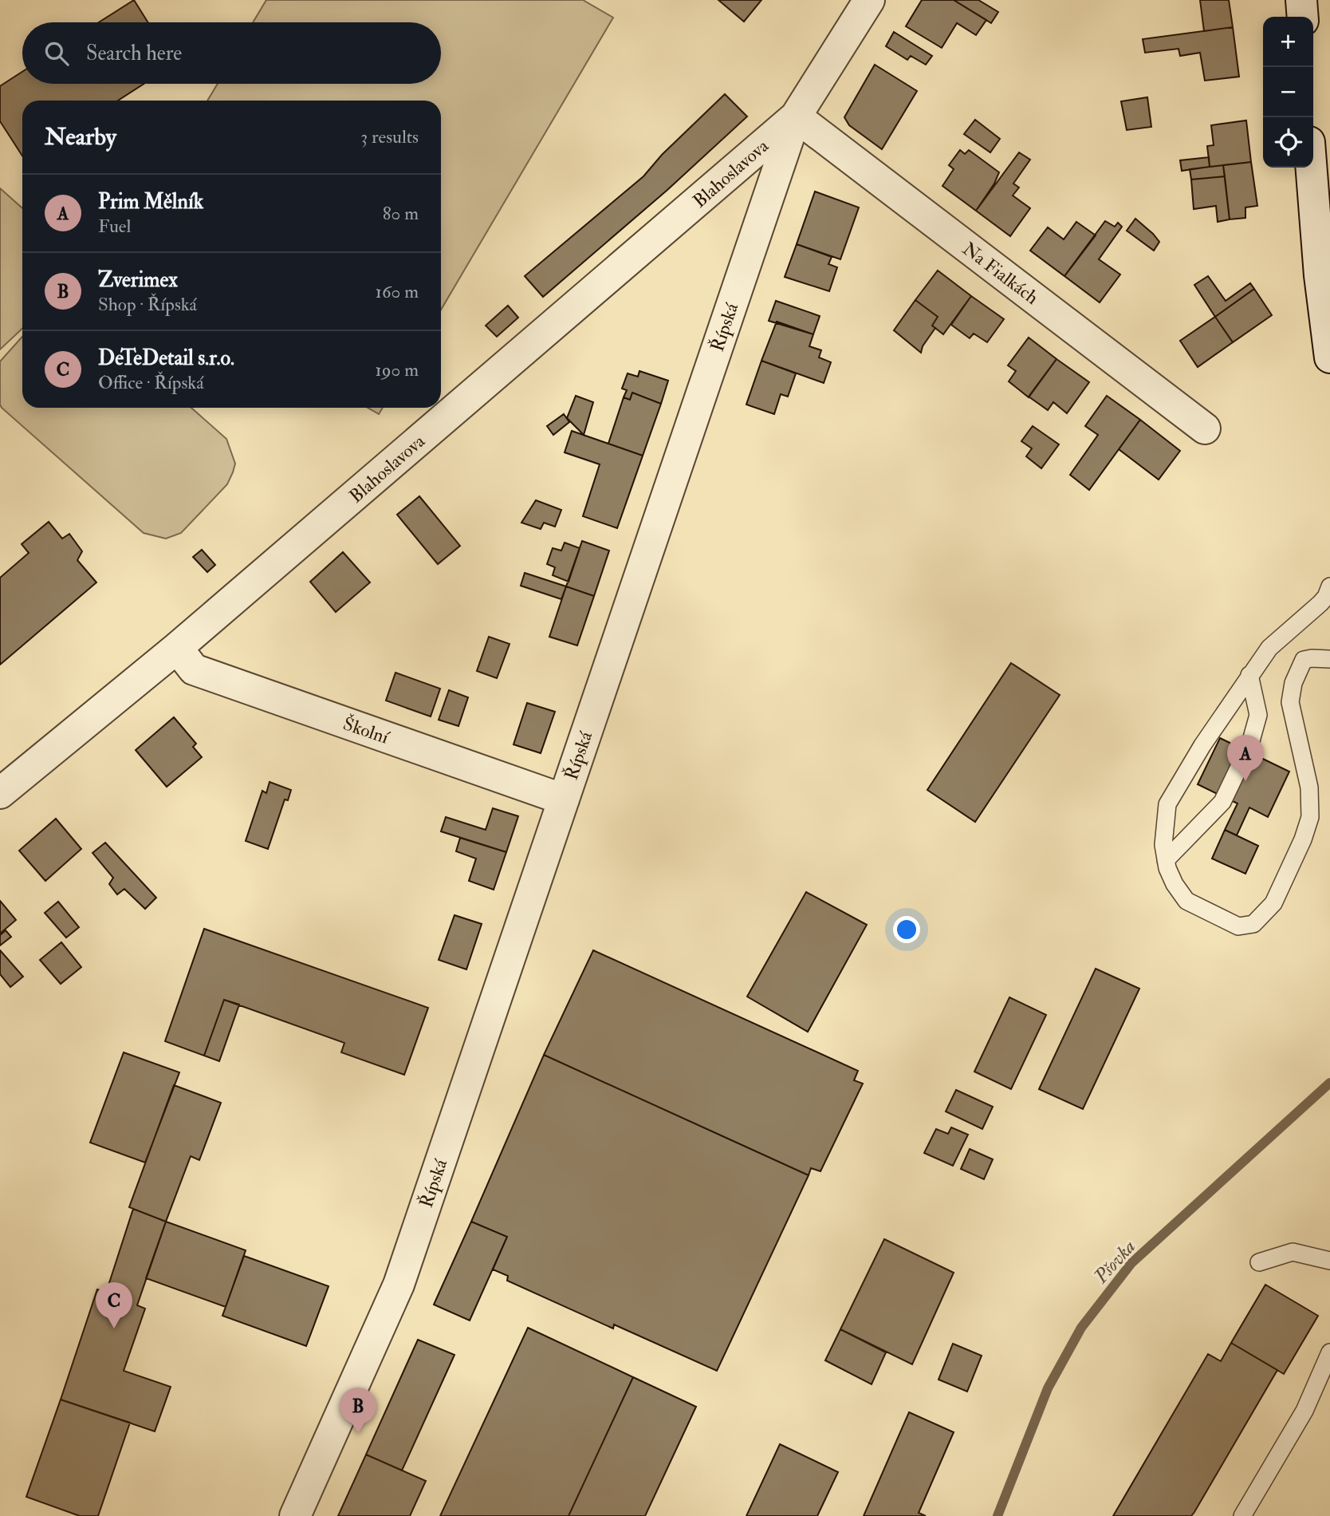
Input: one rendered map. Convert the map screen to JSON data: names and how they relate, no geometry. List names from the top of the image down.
{
  "streets": {
    "street": [
      "Blahoslavova",
      "Na Fialkách",
      "Řípská",
      "Školní"
    ]
  },
  "crossings": [
    ["Blahoslavova", "Na Fialkách"],
    ["Blahoslavova", "Řípská"],
    ["Blahoslavova", "Školní"],
    ["Na Fialkách", "Řípská"],
    ["Řípská", "Školní"]
  ],
  "water": ["Pšovka"],
  "page": {
    "map_buttons": ["+", "−"],
    "search": "Search here",
    "heading": ["Nearby", "3 results"],
    "list": [
      {
        "mark": "A",
        "name": "Prim Mělník",
        "note": "Fuel",
        "value": "80 m"
      },
      {
        "mark": "B",
        "name": "Zverimex",
        "note": "Shop · Řípská",
        "value": "160 m"
      },
      {
        "mark": "C",
        "name": "DeTeDetail s.r.o.",
        "note": "Office · Řípská",
        "value": "190 m"
      }
    ],
    "pins": ["A", "C", "B"]
  }
}
